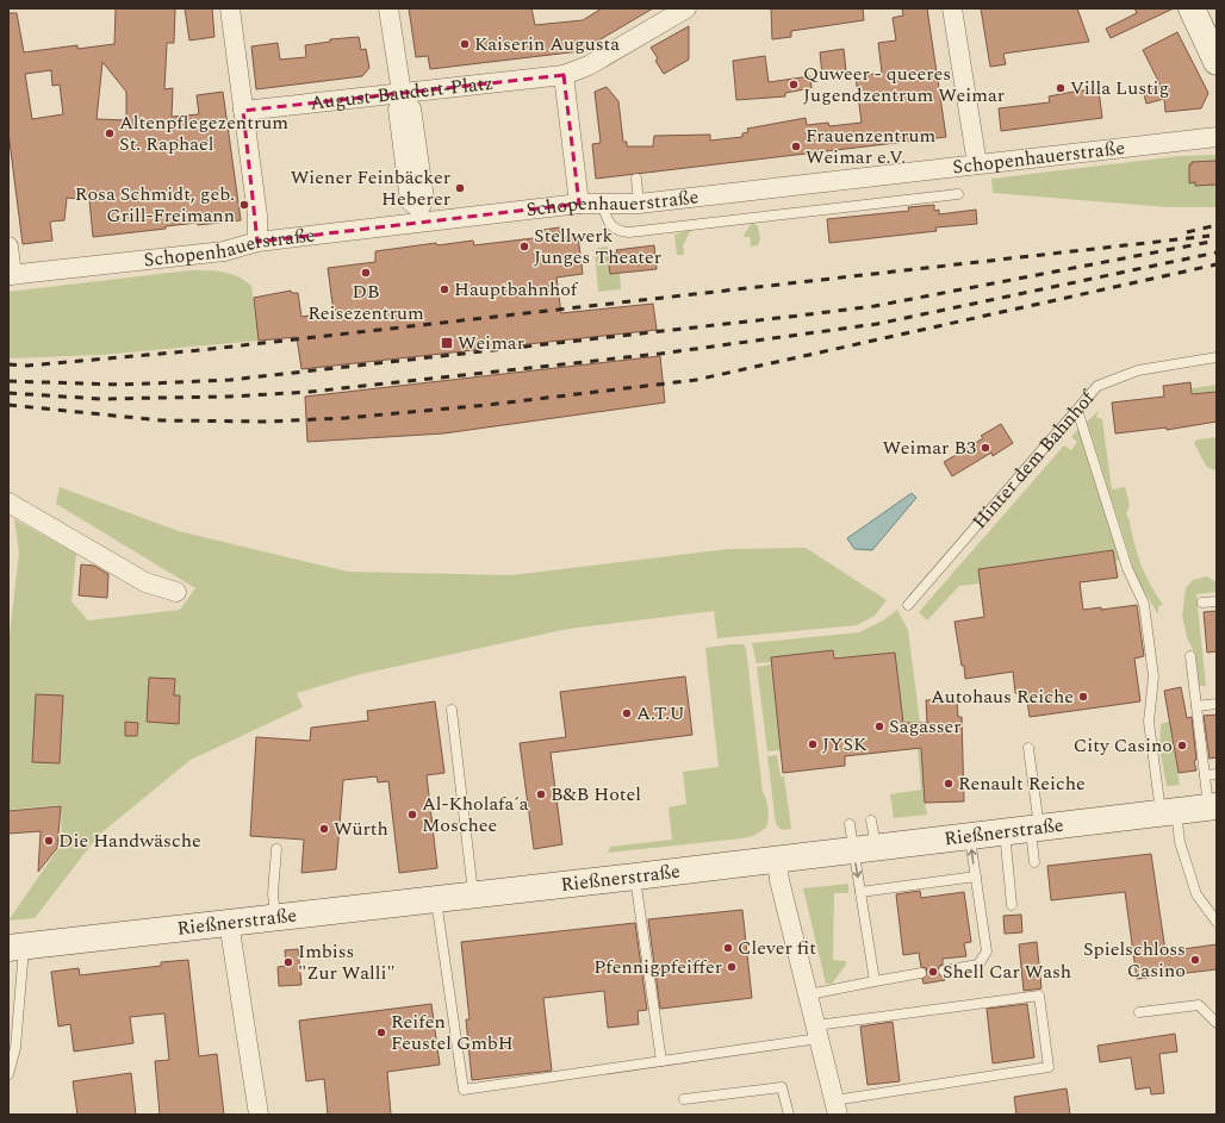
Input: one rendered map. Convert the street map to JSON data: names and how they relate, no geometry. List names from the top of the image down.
{
  "streets": {
    "street": ["August-Baudert-Platz", "Schopenhauerstraße", "Rießnerstraße"],
    "lane": ["Hinter dem Bahnhof"]
  },
  "places": {
    "other": [
      "Kaiserin Augusta",
      "Quweer - queeres Jugendzentrum Weimar",
      "Villa Lustig",
      "Altenpflegezentrum St. Raphael",
      "Frauenzentrum Weimar e.V.",
      "Wiener Feinbäcker Heberer",
      "Rosa Schmidt, geb. Grill-Freimann",
      "Stellwerk Junges Theater",
      "DB Reisezentrum",
      "Hauptbahnhof",
      "Weimar B3",
      "Autohaus Reiche",
      "A.T.U",
      "Sagasser",
      "JYSK",
      "City Casino",
      "Renault Reiche",
      "B&B Hotel",
      "Al-Kholafa´a Moschee",
      "Würth",
      "Die Handwäsche",
      "Clever fit",
      "Spielschloss Casino",
      "Imbiss \"Zur Walli\"",
      "Pfennigpfeiffer",
      "Shell Car Wash",
      "Reifen Feustel GmbH"
    ],
    "transit": ["Weimar"]
  }
}
